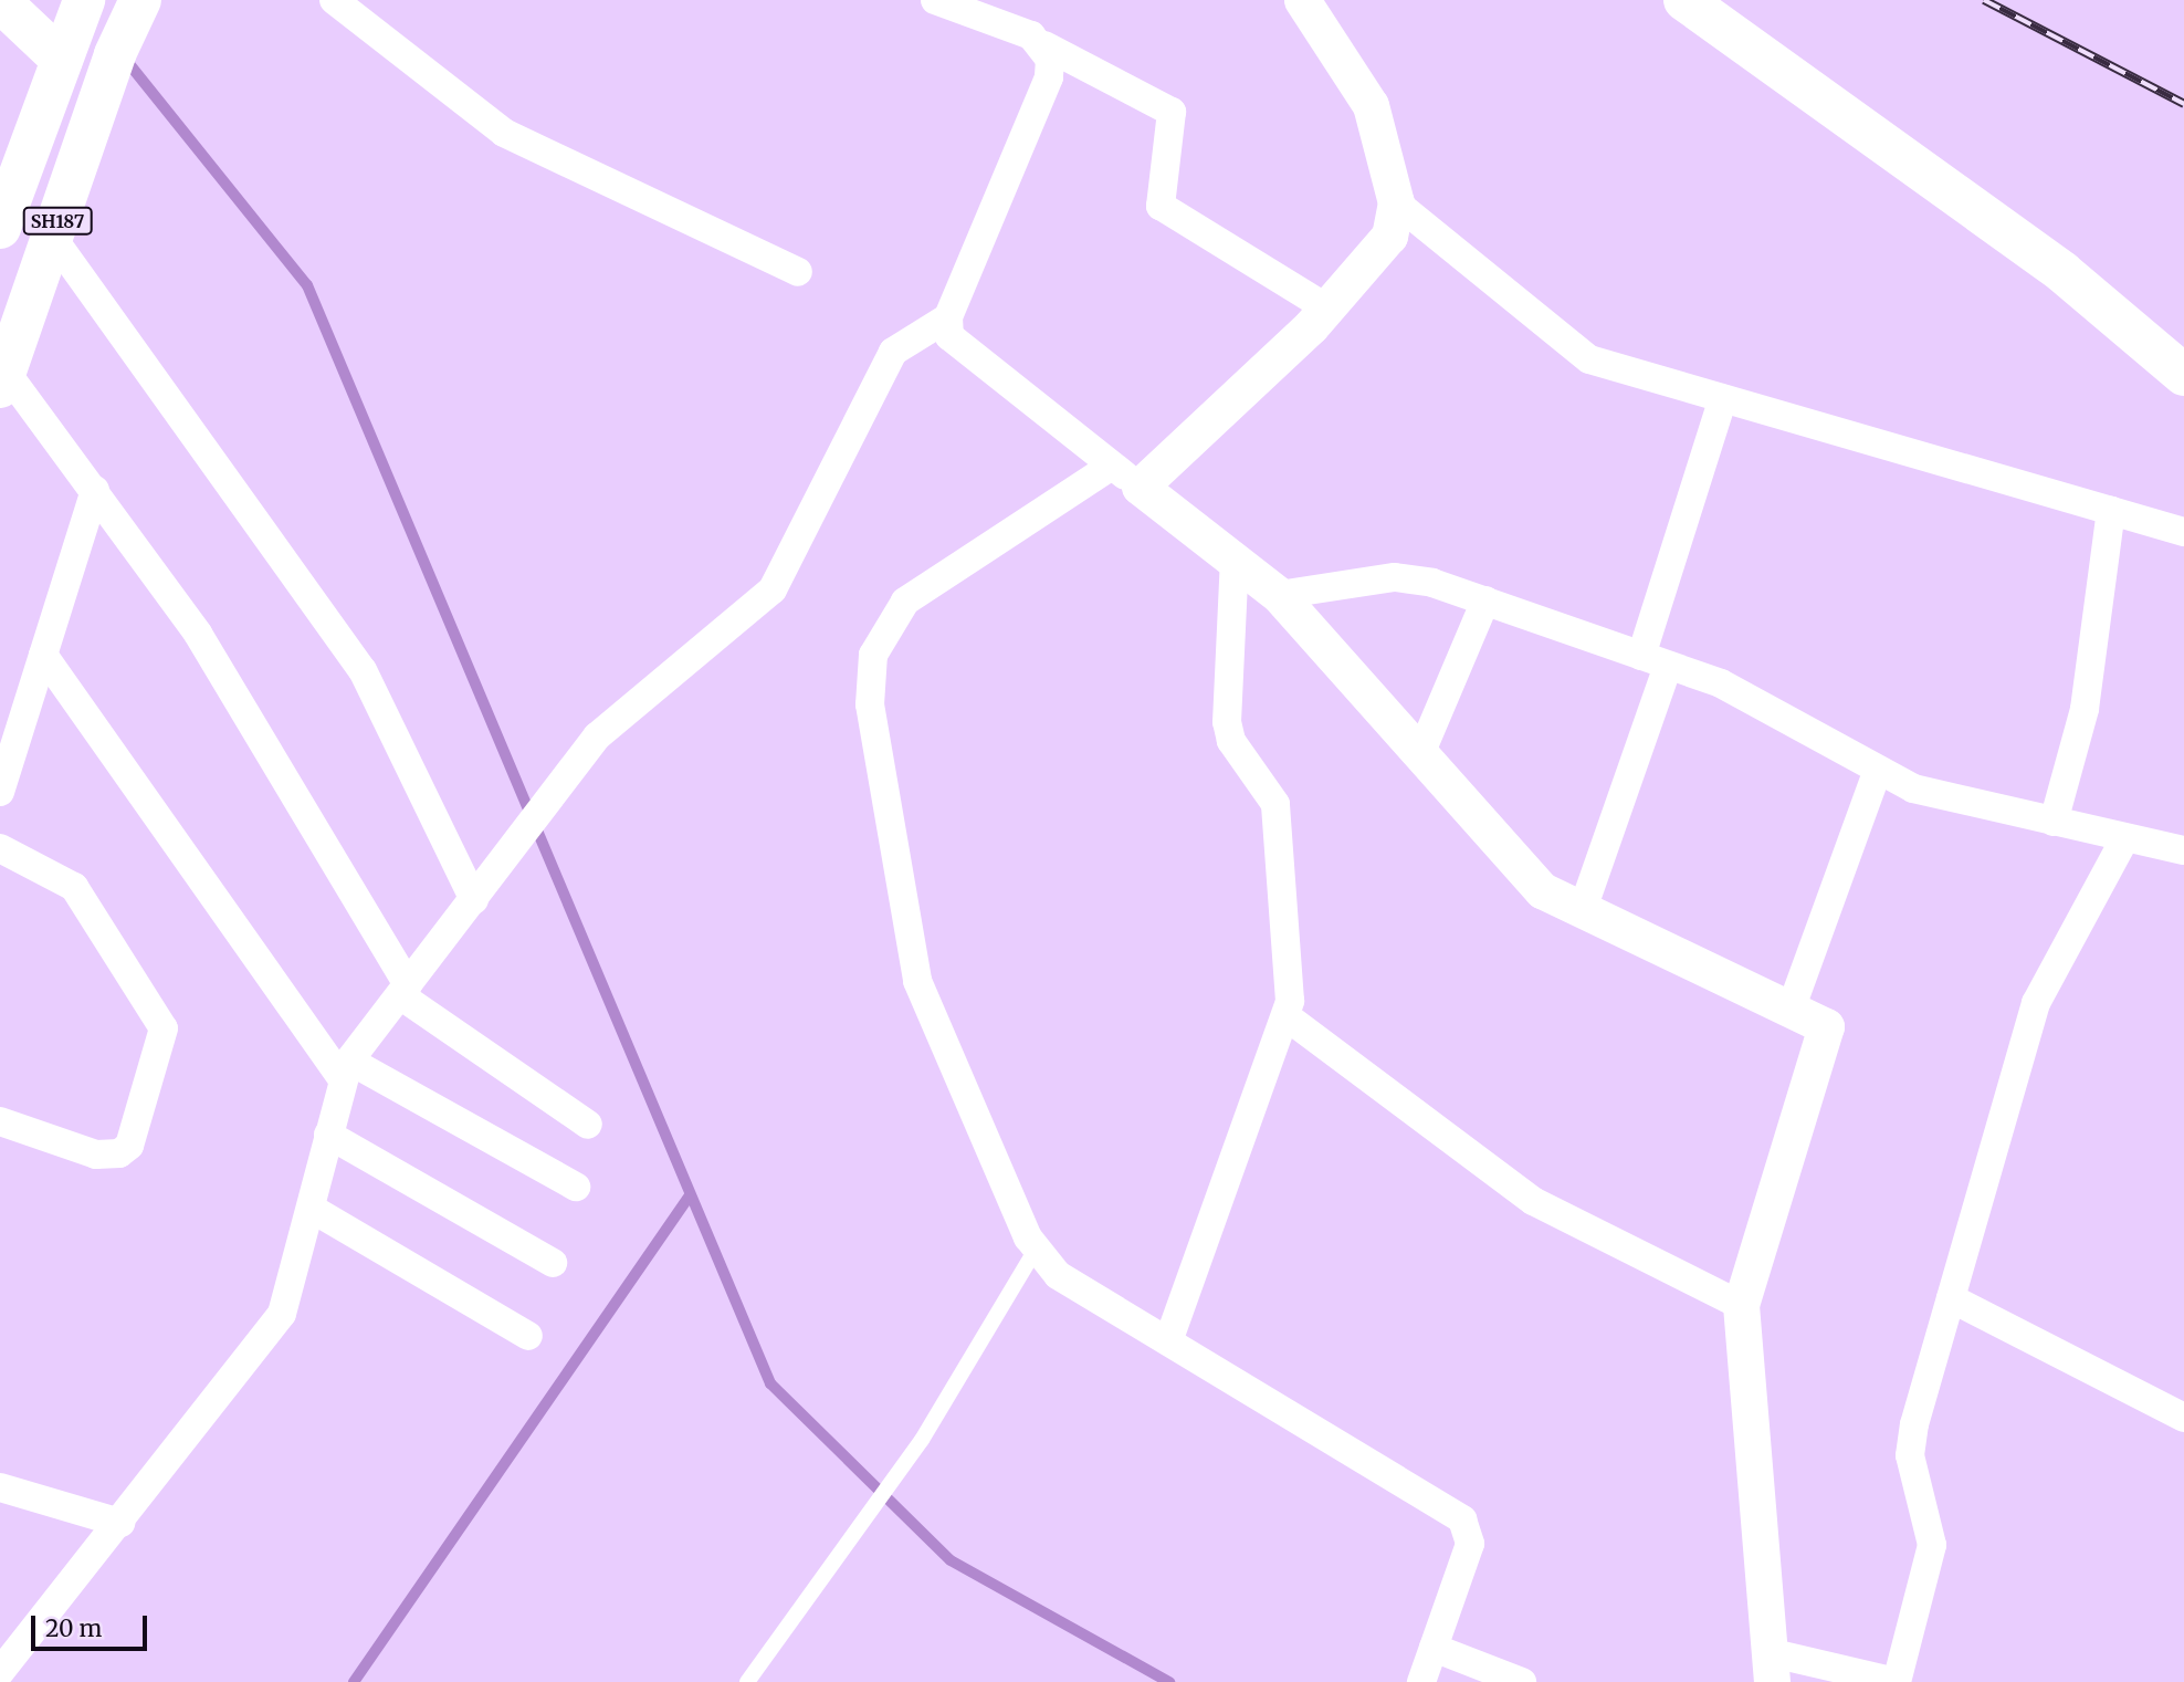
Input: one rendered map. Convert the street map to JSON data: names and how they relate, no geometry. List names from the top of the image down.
{
  "streets": {
    "main road": ["SH187"]
  },
  "scale_bar": "20 m"
}
